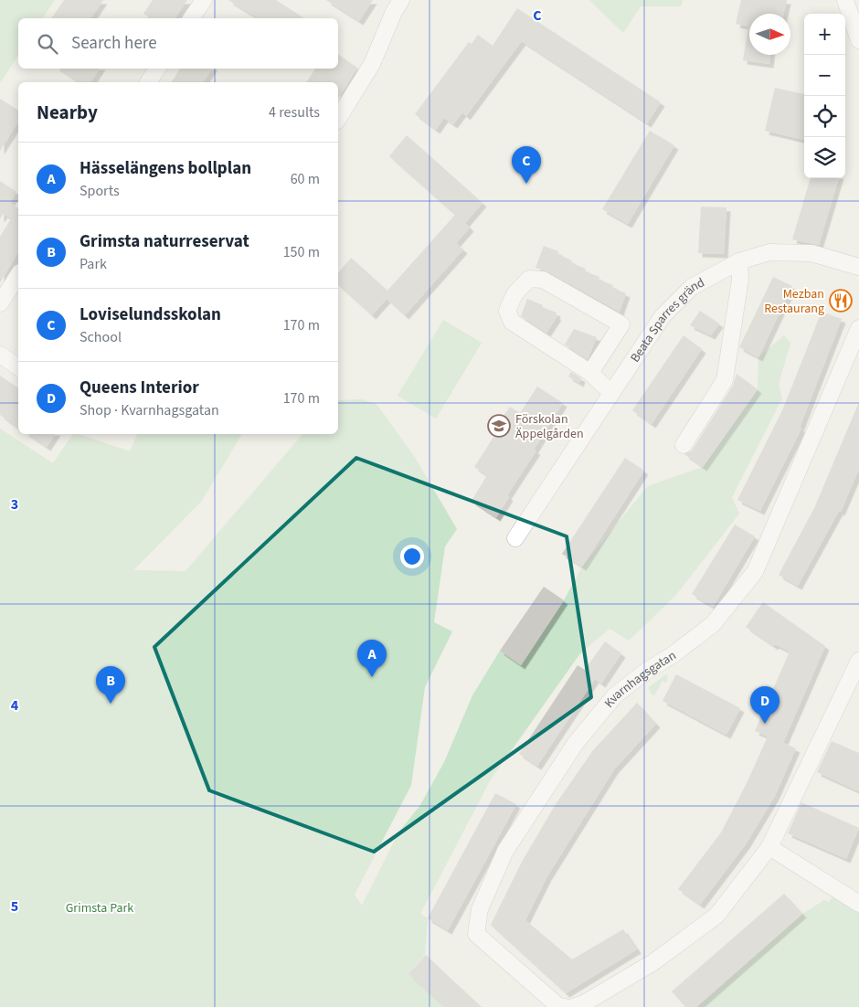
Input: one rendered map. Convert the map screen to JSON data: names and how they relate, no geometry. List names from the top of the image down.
{
  "streets": {
    "street": ["Beata Sparres gränd", "Kvarnhagsgatan"]
  },
  "parks": ["Grimsta Park"],
  "places": {
    "restaurant": ["Mezban Restaurang"],
    "school or university": ["Förskolan Äppelgården"]
  },
  "north": "right",
  "page": {
    "map_buttons": ["+", "−"],
    "search": "Search here",
    "heading": ["Nearby", "4 results"],
    "list": [
      {
        "mark": "A",
        "name": "Hässelängens bollplan",
        "note": "Sports",
        "value": "60 m"
      },
      {
        "mark": "B",
        "name": "Grimsta naturreservat",
        "note": "Park",
        "value": "150 m"
      },
      {
        "mark": "C",
        "name": "Loviselundsskolan",
        "note": "School",
        "value": "170 m"
      },
      {
        "mark": "D",
        "name": "Queens Interior",
        "note": "Shop · Kvarnhagsgatan",
        "value": "170 m"
      }
    ],
    "pins": [
      "C",
      "A",
      "B",
      "D"
    ]
  },
  "grid": {
    "columns": ["C"],
    "rows": ["3", "4", "5"]
  }
}
